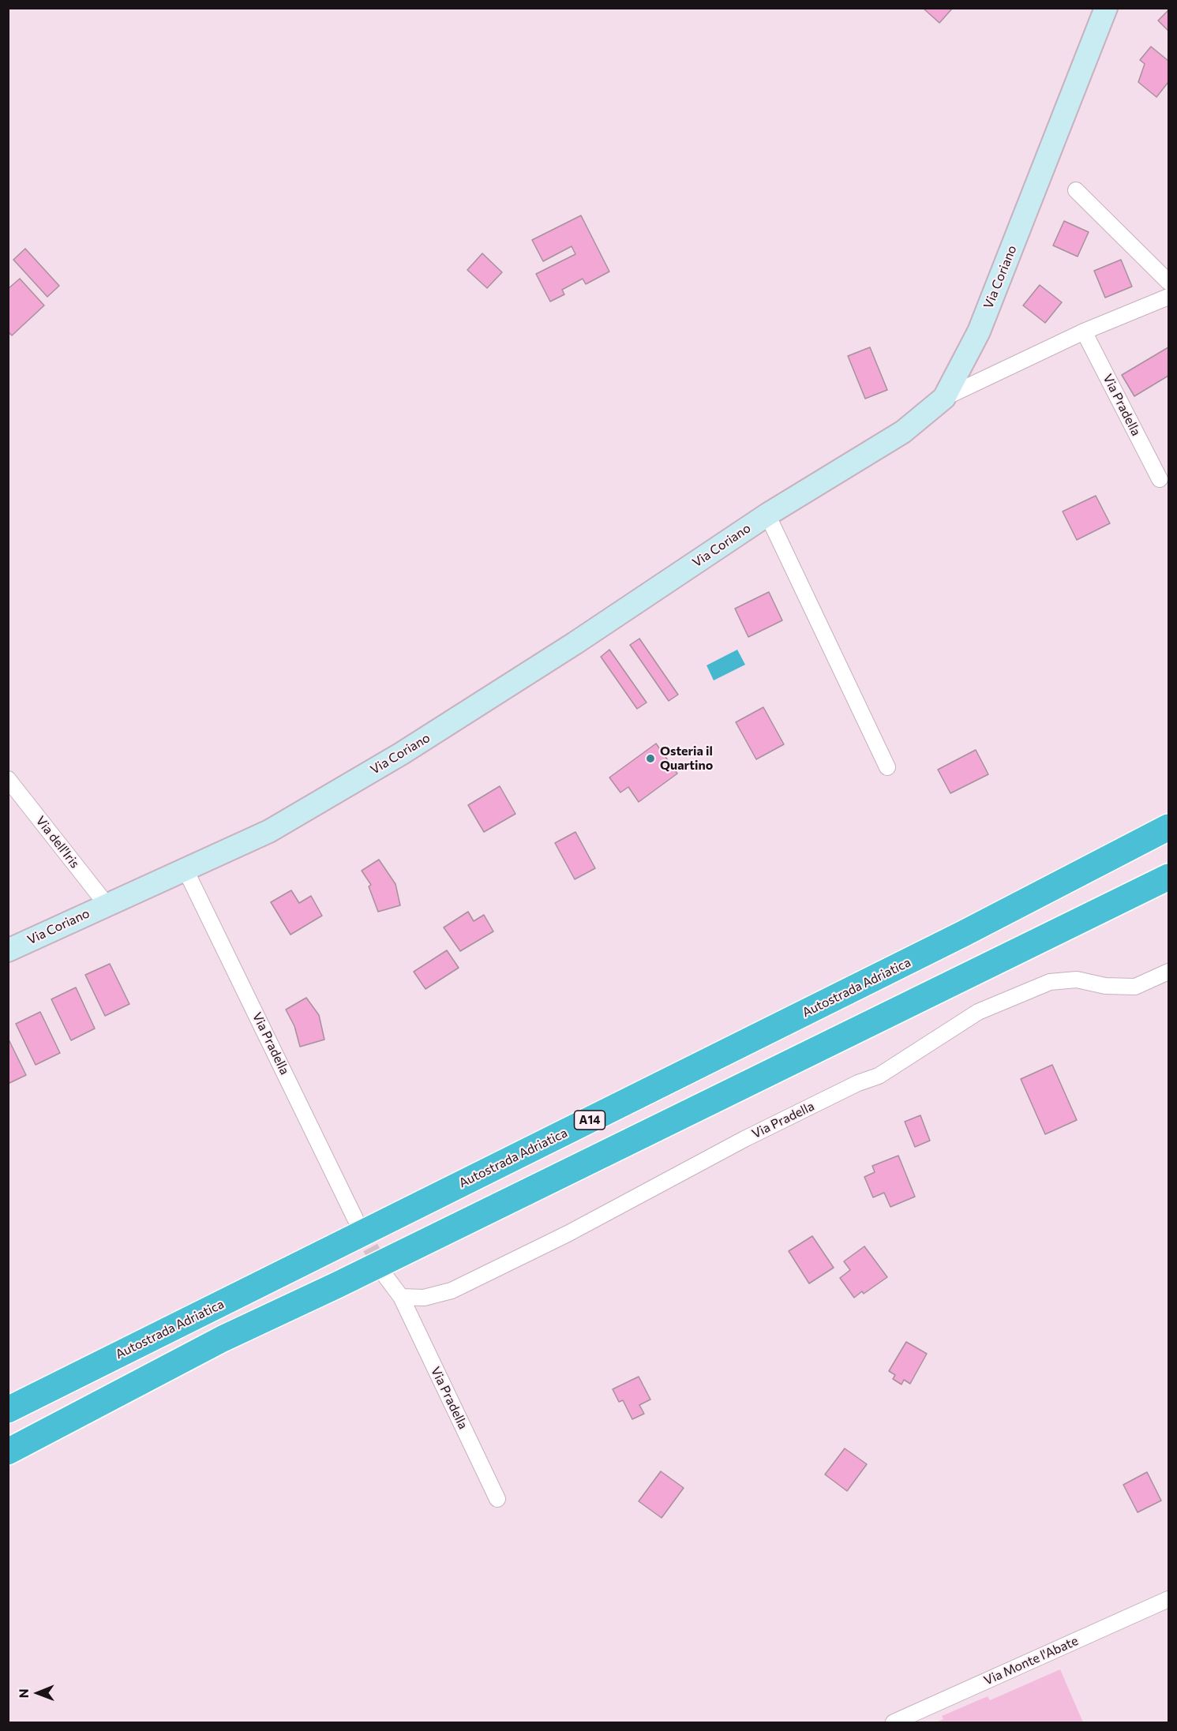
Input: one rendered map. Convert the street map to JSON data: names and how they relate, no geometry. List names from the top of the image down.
{
  "streets": {
    "highway": ["Autostrada Adriatica", "A14"],
    "main road": ["Via Coriano"],
    "street": ["Via Pradella", "Via dell'Iris", "Via Monte l'Abate"]
  },
  "crossings": [
    ["Via Coriano", "Via Pradella"],
    ["Via Coriano", "Via dell'Iris"]
  ],
  "places": ["Osteria il Quartino"],
  "north": "left"
}
